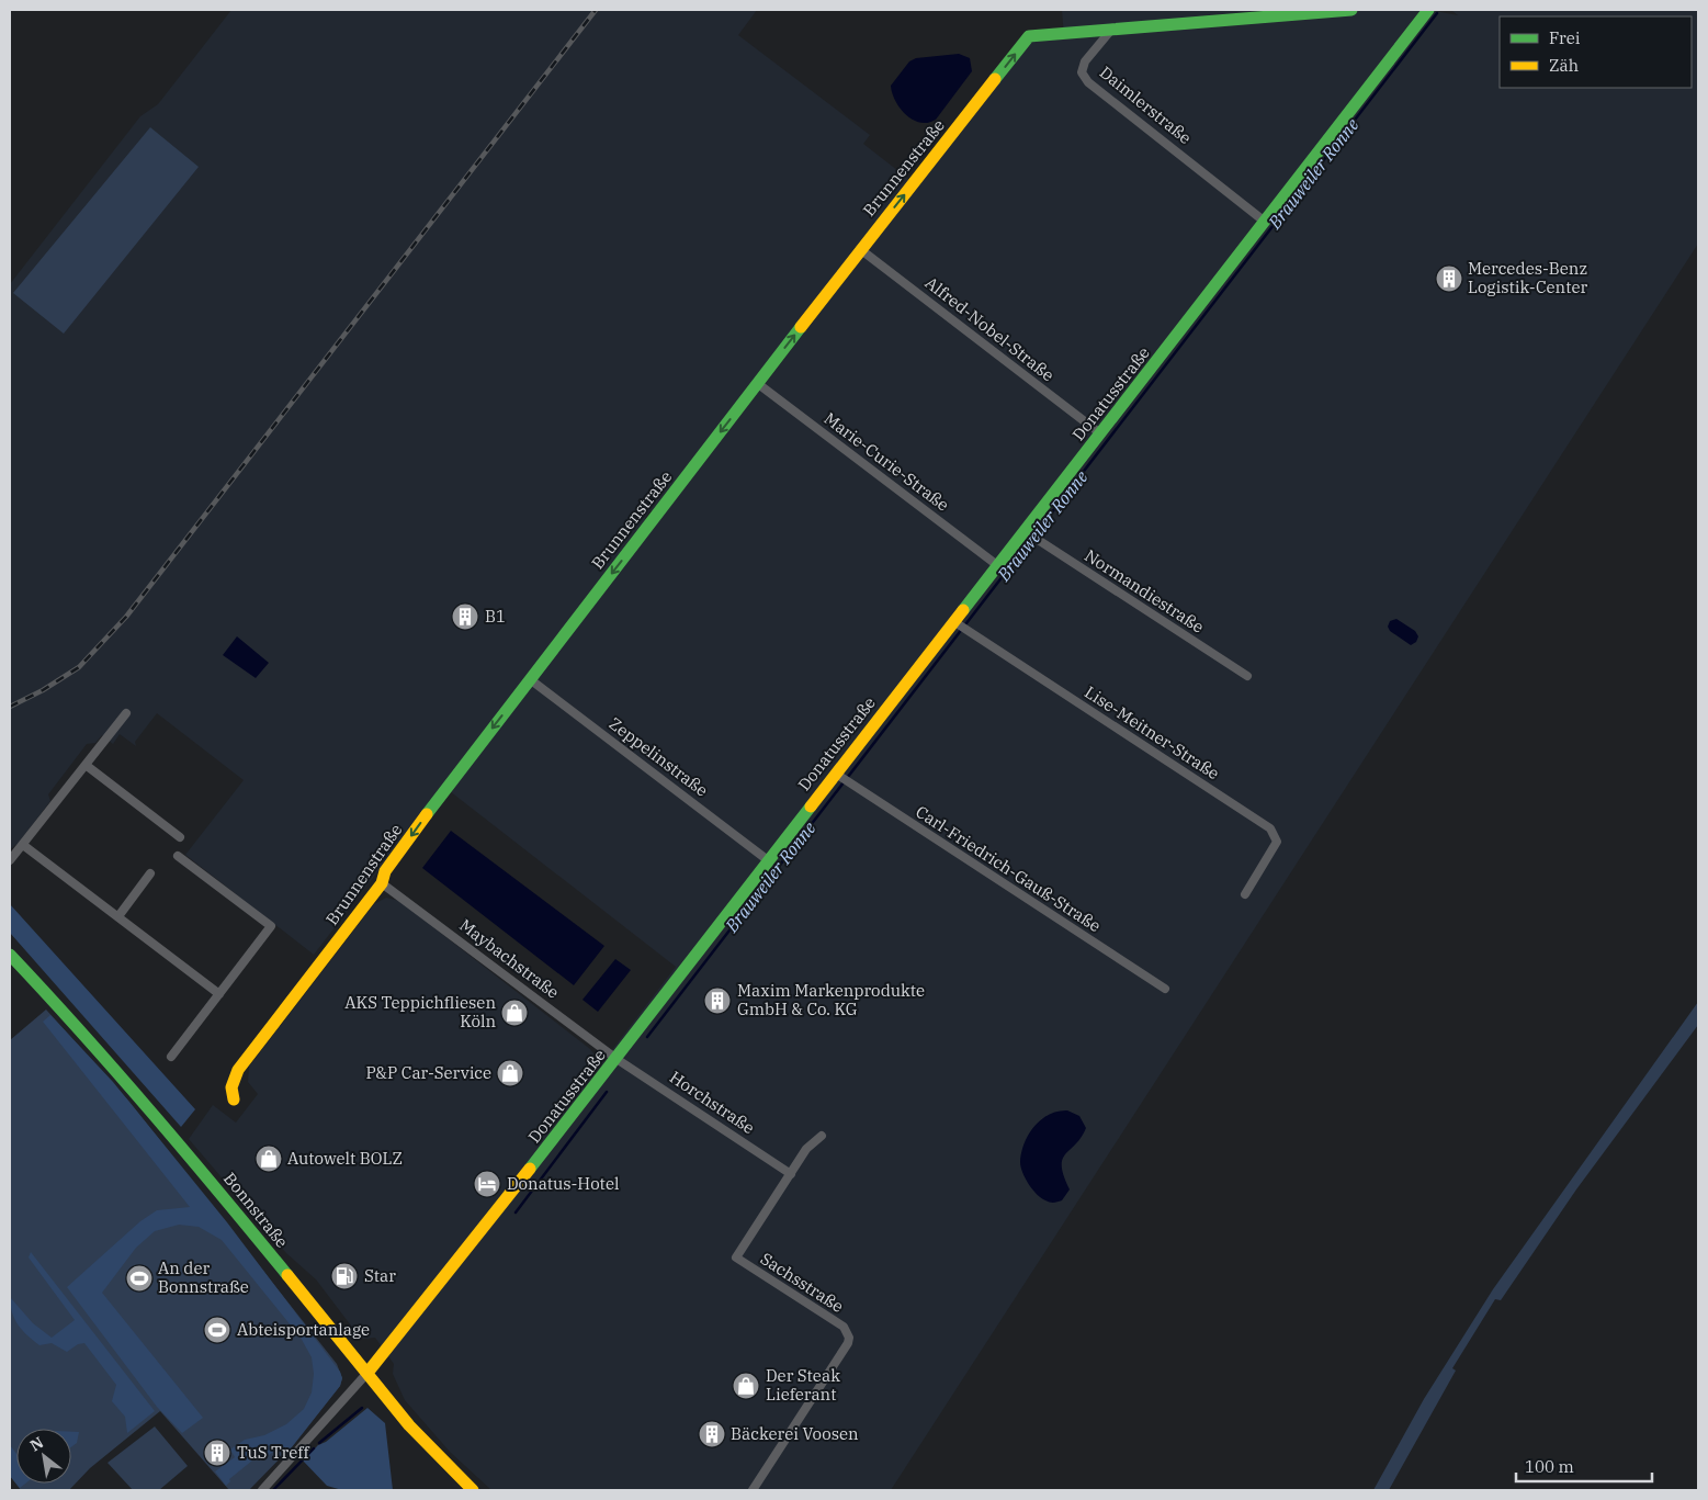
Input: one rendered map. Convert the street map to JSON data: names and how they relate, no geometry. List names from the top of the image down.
{
  "streets": {
    "street": [
      "Daimlerstraße",
      "Brunnenstraße",
      "Alfred-Nobel-Straße",
      "Donatusstraße",
      "Marie-Curie-Straße",
      "Normandiestraße",
      "Lise-Meitner-Straße",
      "Zeppelinstraße",
      "Carl-Friedrich-Gauß-Straße",
      "Maybachstraße",
      "Horchstraße",
      "Bonnstraße",
      "Sachsstraße"
    ]
  },
  "crossings": [
    ["Daimlerstraße", "Brunnenstraße"],
    ["Daimlerstraße", "Donatusstraße"],
    ["Brunnenstraße", "Alfred-Nobel-Straße"],
    ["Brunnenstraße", "Marie-Curie-Straße"],
    ["Brunnenstraße", "Zeppelinstraße"],
    ["Brunnenstraße", "Maybachstraße"],
    ["Alfred-Nobel-Straße", "Donatusstraße"],
    ["Donatusstraße", "Marie-Curie-Straße"],
    ["Donatusstraße", "Normandiestraße"],
    ["Donatusstraße", "Lise-Meitner-Straße"],
    ["Donatusstraße", "Zeppelinstraße"],
    ["Donatusstraße", "Carl-Friedrich-Gauß-Straße"],
    ["Donatusstraße", "Maybachstraße"],
    ["Donatusstraße", "Horchstraße"],
    ["Donatusstraße", "Bonnstraße"],
    ["Maybachstraße", "Horchstraße"],
    ["Horchstraße", "Sachsstraße"]
  ],
  "water": ["Brauweiler Ronne"],
  "places": {
    "building": [
      "Mercedes-Benz Logistik-Center",
      "B1",
      "Maxim Markenprodukte GmbH & Co. KG",
      "Bäckerei Voosen",
      "TuS Treff"
    ],
    "shop": [
      "AKS Teppichfliesen Köln",
      "P&P Car-Service",
      "Autowelt BOLZ",
      "Der Steak Lieferant"
    ],
    "hotel": ["Donatus-Hotel"],
    "fuel station": ["Star"],
    "sports": ["An der Bonnstraße", "Abteisportanlage"]
  },
  "legend": ["Frei", "Zäh"],
  "scale_bar": "100 m",
  "north": "top left"
}
